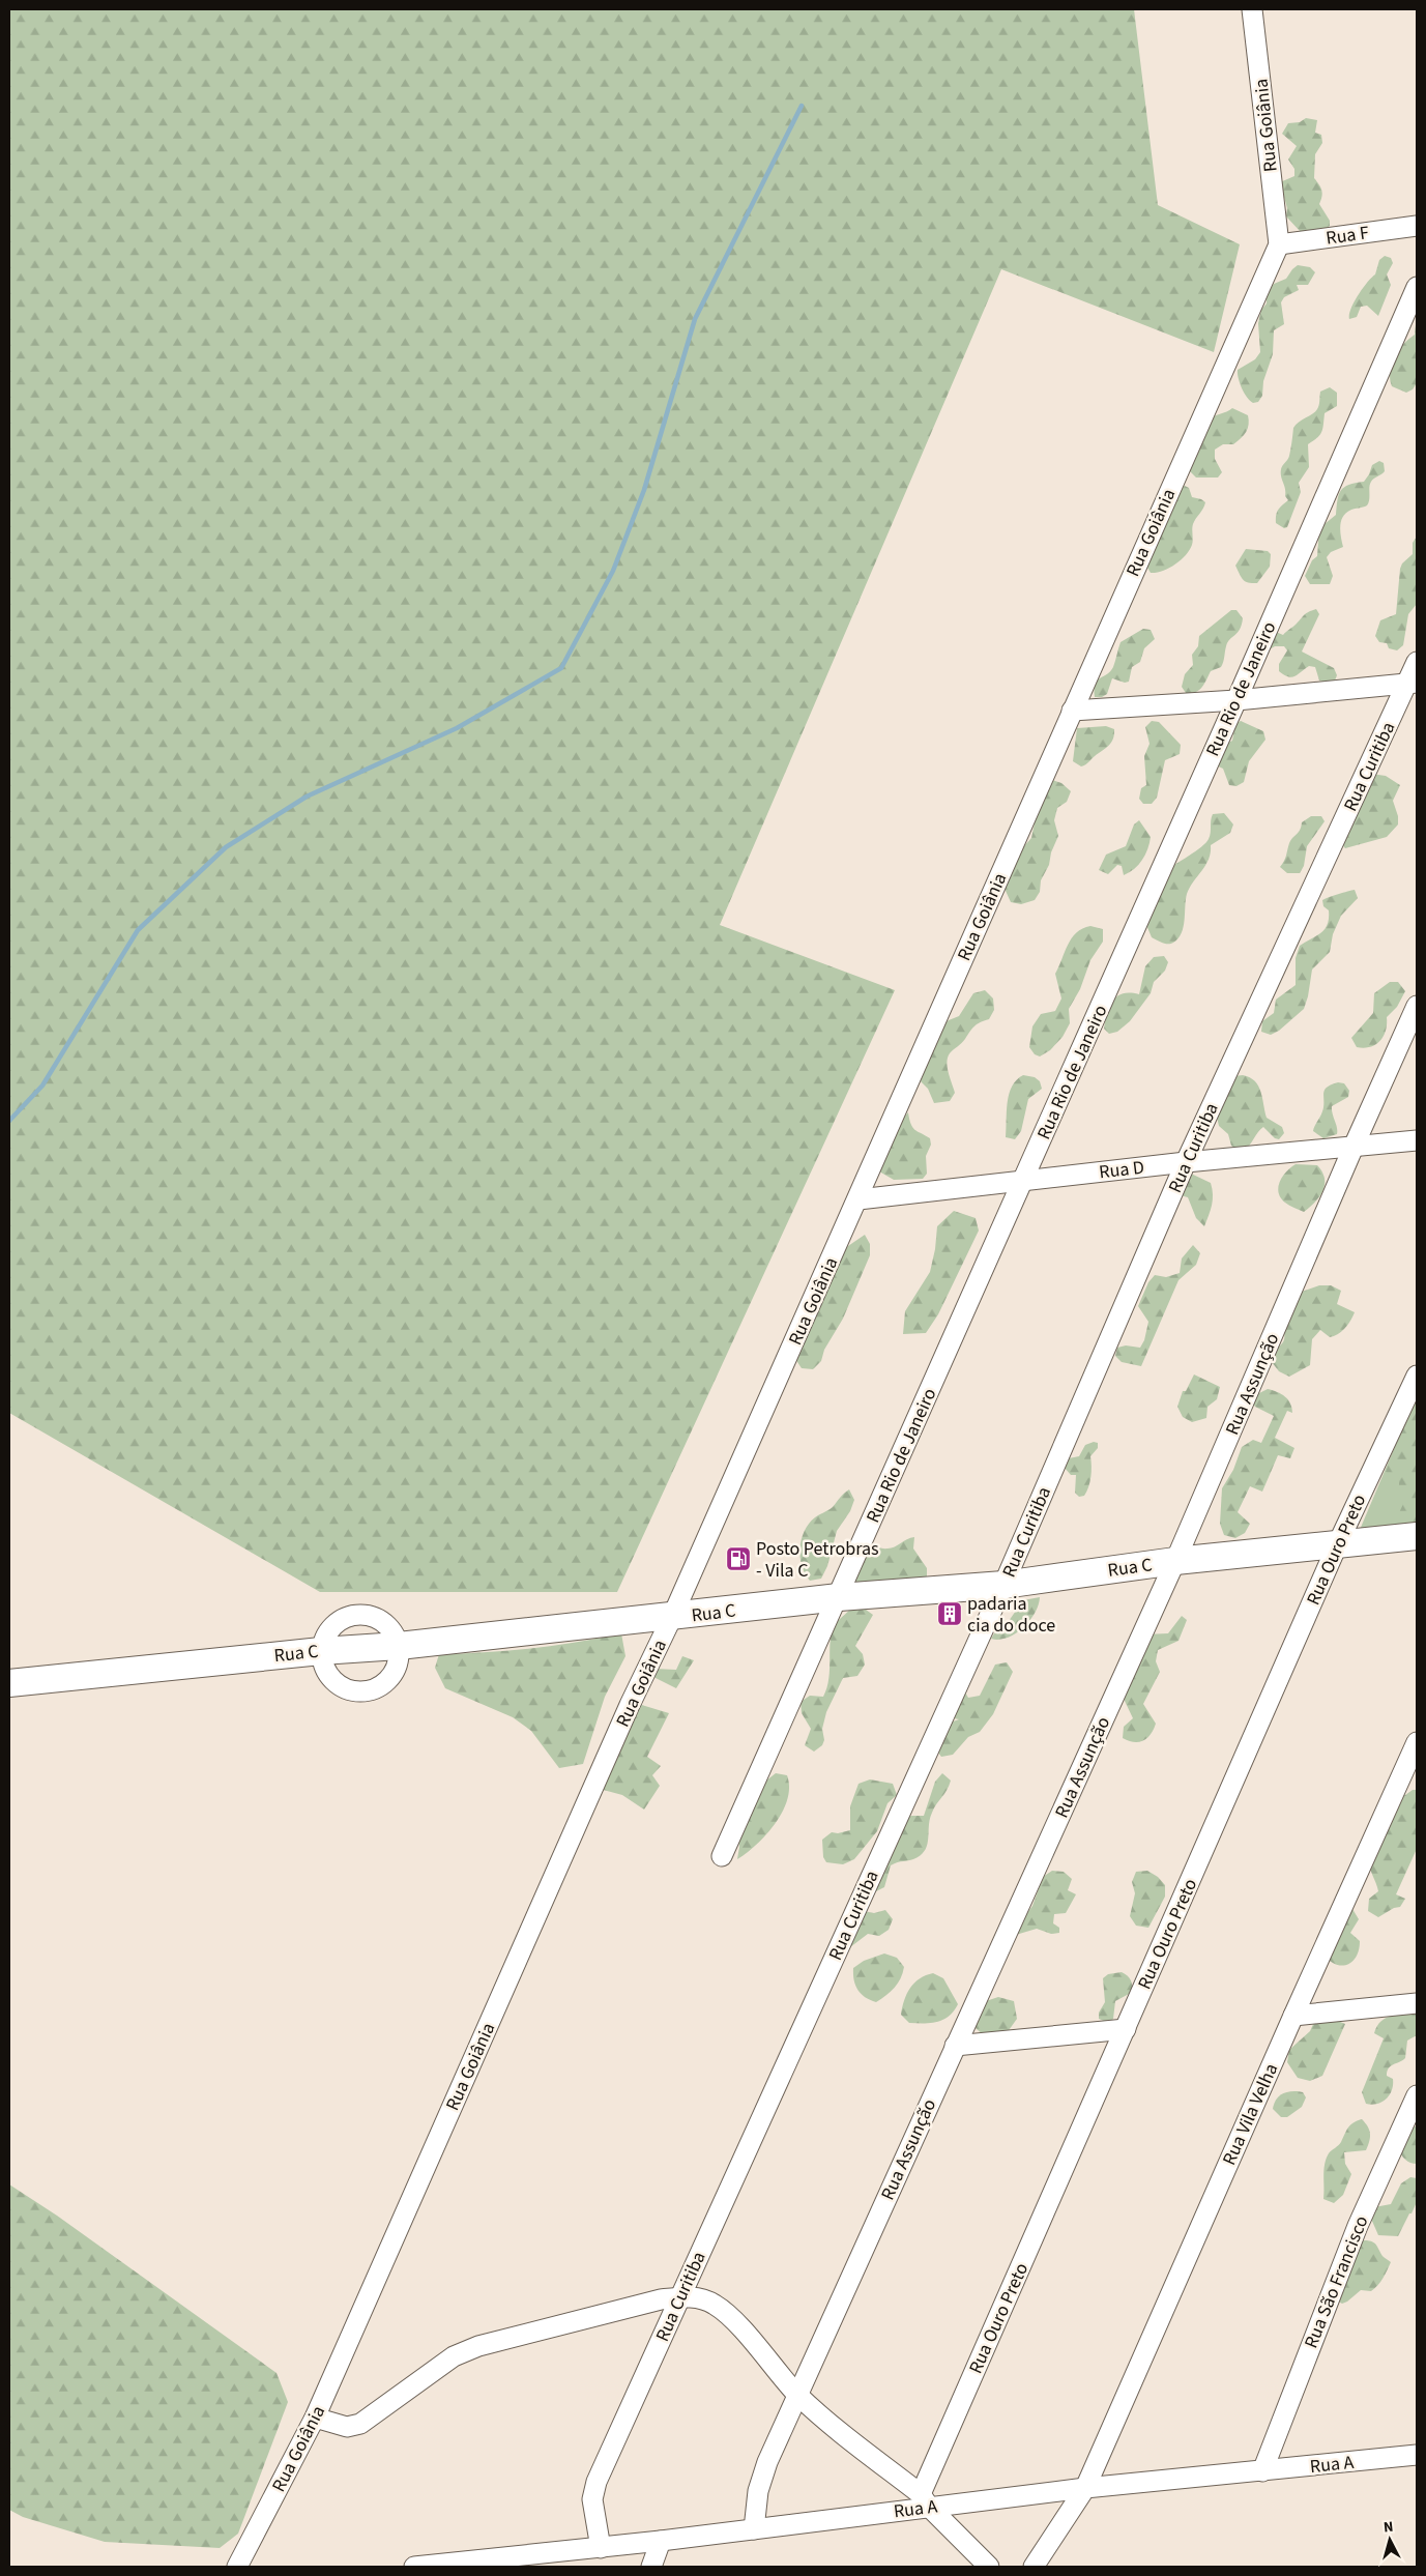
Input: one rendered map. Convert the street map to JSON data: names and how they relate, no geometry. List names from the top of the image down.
{
  "streets": {
    "street": [
      "Rua Goiânia",
      "Rua F",
      "Rua Rio de Janeiro",
      "Rua Curitiba",
      "Rua D",
      "Rua Assunção",
      "Rua Ouro Preto",
      "Rua C",
      "Rua Vila Velha",
      "Rua São Francisco",
      "Rua A"
    ]
  },
  "crossings": [
    ["Rua Goiânia", "Rua F"],
    ["Rua Goiânia", "Rua D"],
    ["Rua Goiânia", "Rua C"],
    ["Rua Rio de Janeiro", "Rua D"],
    ["Rua Rio de Janeiro", "Rua C"],
    ["Rua Curitiba", "Rua D"],
    ["Rua Curitiba", "Rua C"],
    ["Rua Curitiba", "Rua A"],
    ["Rua D", "Rua Assunção"],
    ["Rua Assunção", "Rua C"],
    ["Rua Assunção", "Rua A"],
    ["Rua Ouro Preto", "Rua C"],
    ["Rua Ouro Preto", "Rua A"],
    ["Rua Vila Velha", "Rua A"],
    ["Rua São Francisco", "Rua A"]
  ],
  "places": {
    "fuel station": ["Posto Petrobras - Vila C"],
    "building": ["padaria cia do doce"]
  },
  "north": "top"
}
